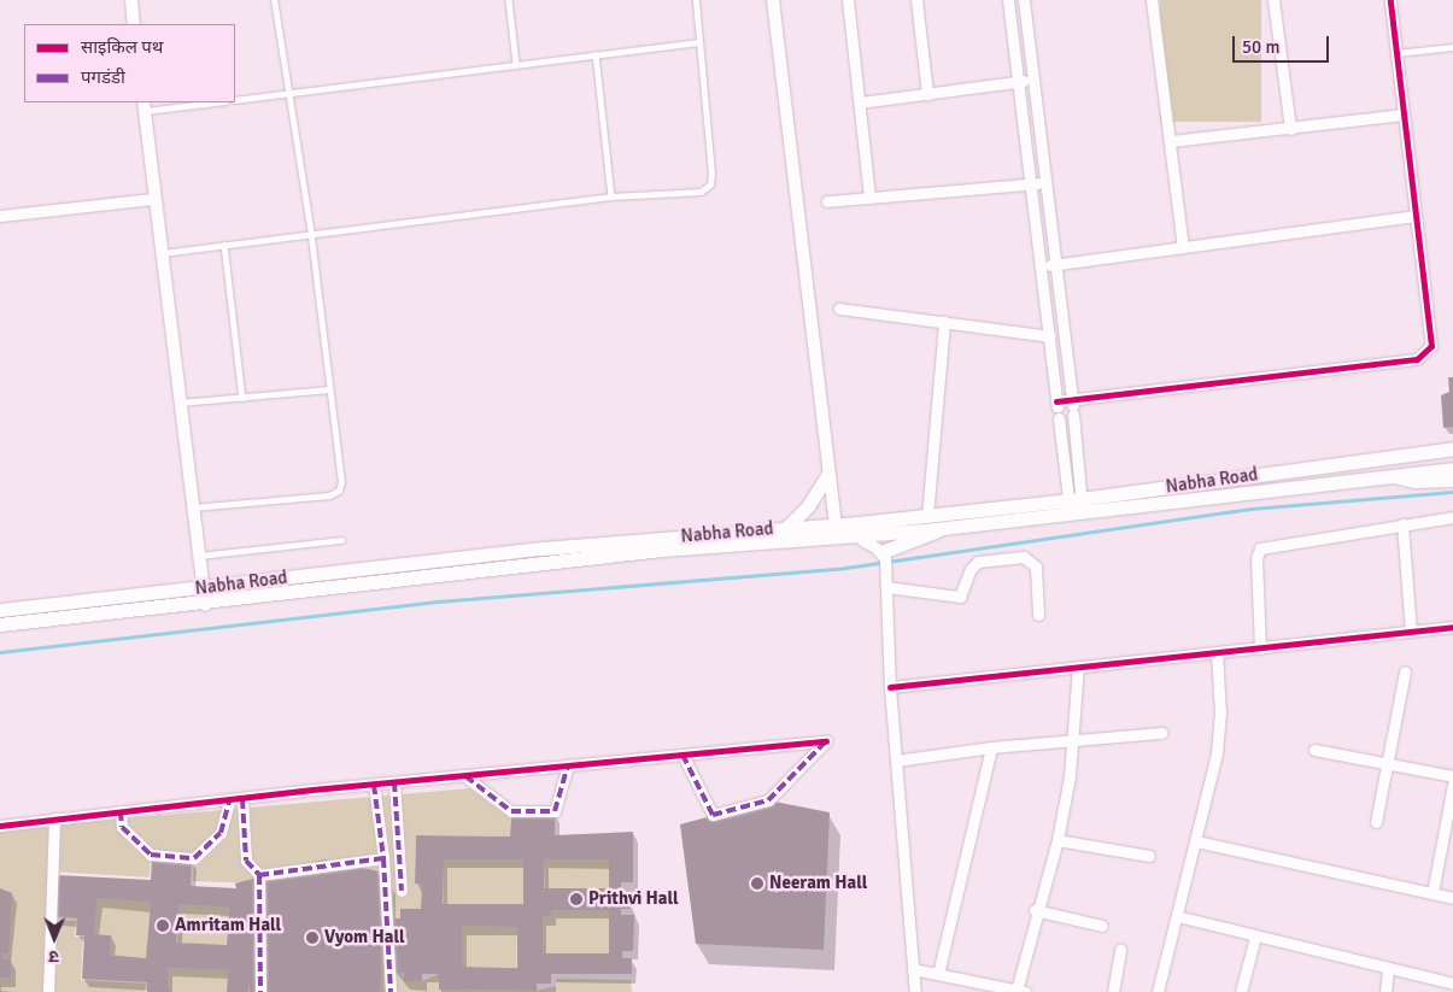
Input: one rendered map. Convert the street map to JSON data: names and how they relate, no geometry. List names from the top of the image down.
{
  "streets": {
    "main road": ["Nabha Road"]
  },
  "places": [
    "Neeram Hall",
    "Prithvi Hall",
    "Amritam Hall",
    "Vyom Hall"
  ],
  "legend": ["साइकिल पथ", "पगडंडी"],
  "scale_bar": "50 m",
  "north": "bottom"
}
